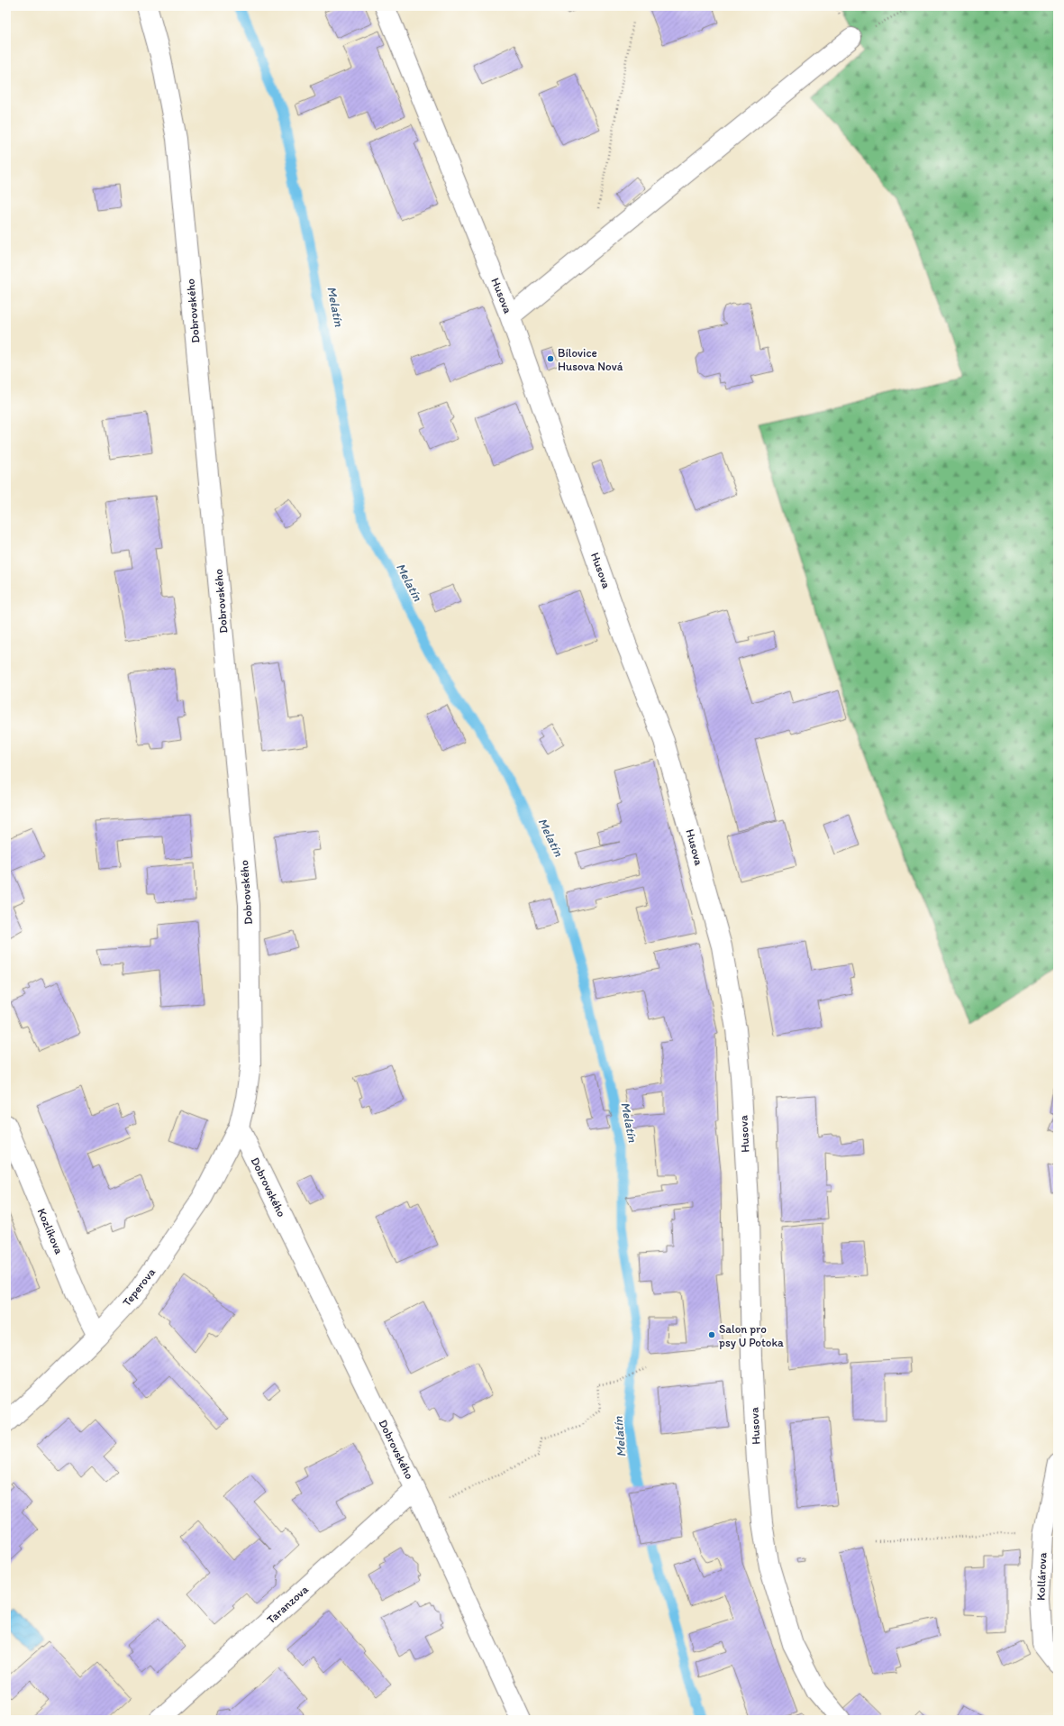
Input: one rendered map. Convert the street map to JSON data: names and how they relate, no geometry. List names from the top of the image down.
{
  "streets": {
    "street": [
      "Husova",
      "Dobrovského",
      "Kozlíkova",
      "Teperova",
      "Kollárova",
      "Taranzova"
    ]
  },
  "crossings": [
    ["Dobrovského", "Teperova"],
    ["Dobrovského", "Taranzova"],
    ["Kozlíkova", "Teperova"]
  ],
  "water": ["Melatín"],
  "places": ["Bílovice Husova Nová", "Salon pro psy U Potoka"]
}
